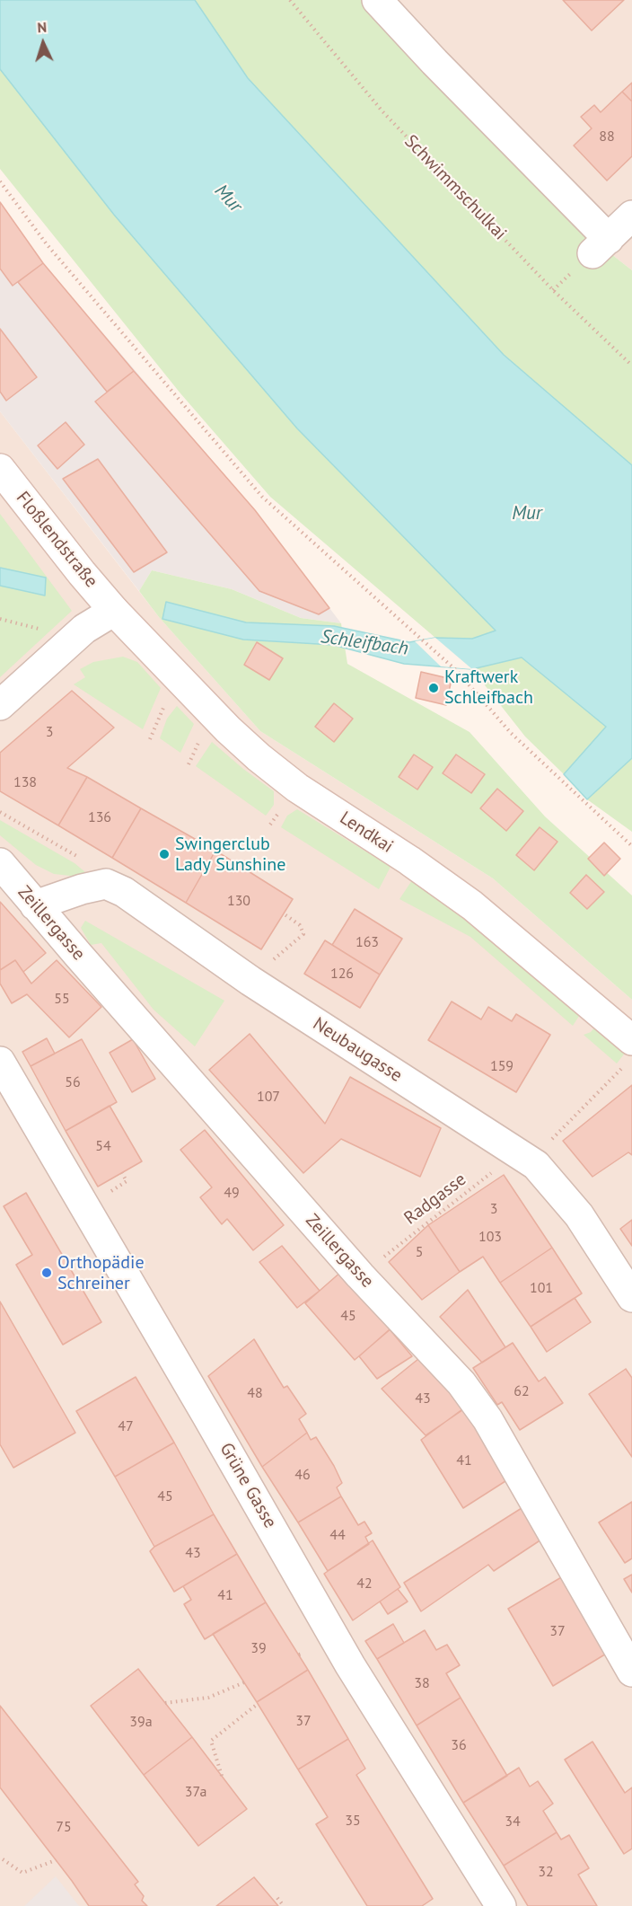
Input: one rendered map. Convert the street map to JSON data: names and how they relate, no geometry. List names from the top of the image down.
{
  "streets": {
    "street": [
      "Floßlendstraße",
      "Lendkai",
      "Zeillergasse",
      "Neubaugasse",
      "Grüne Gasse"
    ],
    "path": ["Schwimmschulkai", "Radgasse"]
  },
  "crossings": [
    ["Floßlendstraße", "Lendkai"],
    ["Zeillergasse", "Radgasse"]
  ],
  "water": ["Mur", "Schleifbach"],
  "places": ["Kraftwerk Schleifbach", "Swingerclub Lady Sunshine", "Orthopädie Schreiner"],
  "house_numbers": [
    "88",
    "3",
    "138",
    "136",
    "130",
    "163",
    "126",
    "55",
    "159",
    "56",
    "107",
    "54",
    "49",
    "3",
    "103",
    "5",
    "101",
    "45",
    "62",
    "48",
    "43",
    "47",
    "41",
    "46",
    "45",
    "44",
    "43",
    "42",
    "41",
    "37",
    "39",
    "38",
    "37",
    "39a",
    "36",
    "37a",
    "35",
    "34",
    "75",
    "32"
  ],
  "north": "top"
}
